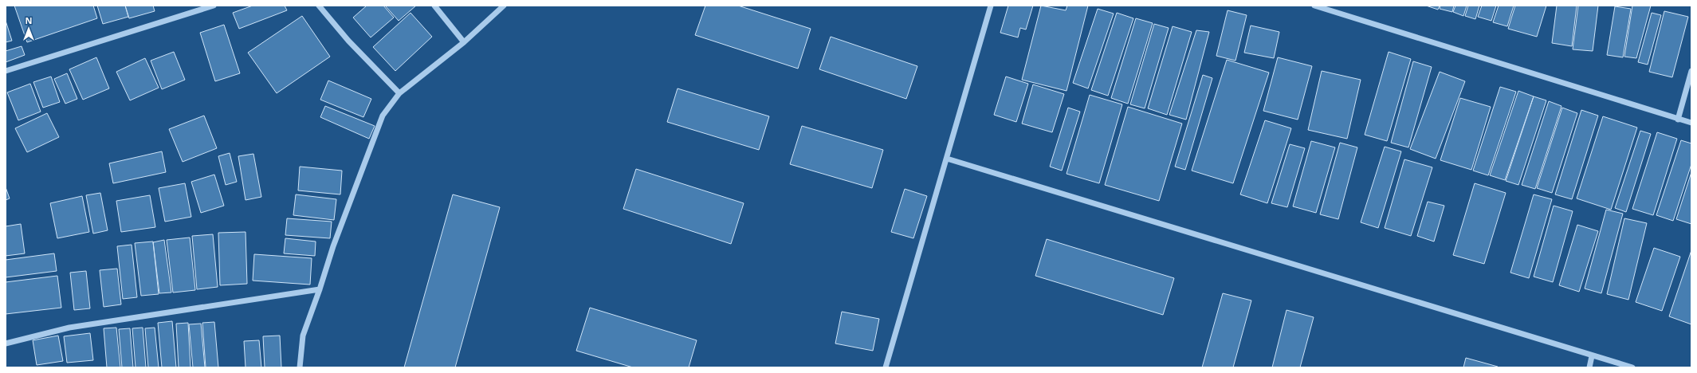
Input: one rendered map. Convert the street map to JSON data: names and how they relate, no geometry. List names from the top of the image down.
{
  "north": "top"
}
